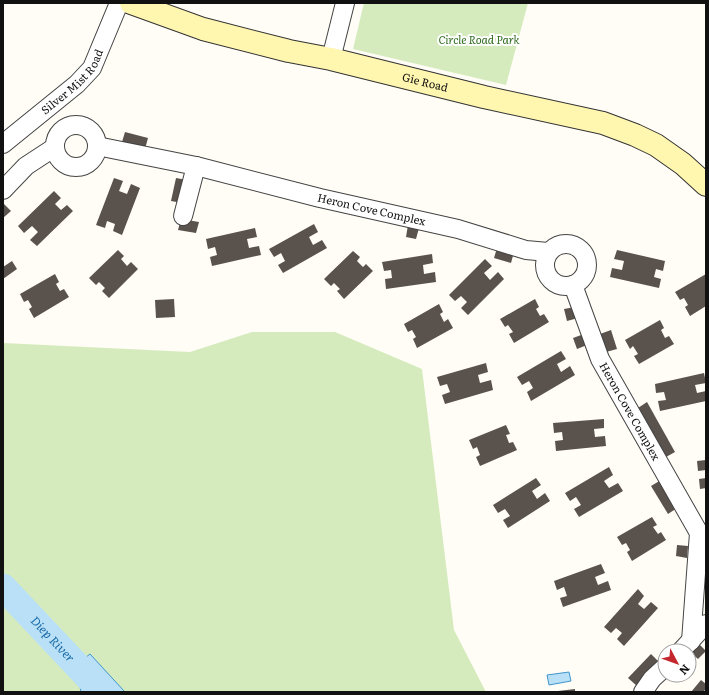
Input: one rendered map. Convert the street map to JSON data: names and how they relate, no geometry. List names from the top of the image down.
{
  "streets": {
    "street": ["Silver Mist Road", "Gie Road", "Heron Cove Complex"]
  },
  "water": ["Diep River"],
  "parks": ["Circle Road Park"],
  "north": "bottom right"
}
